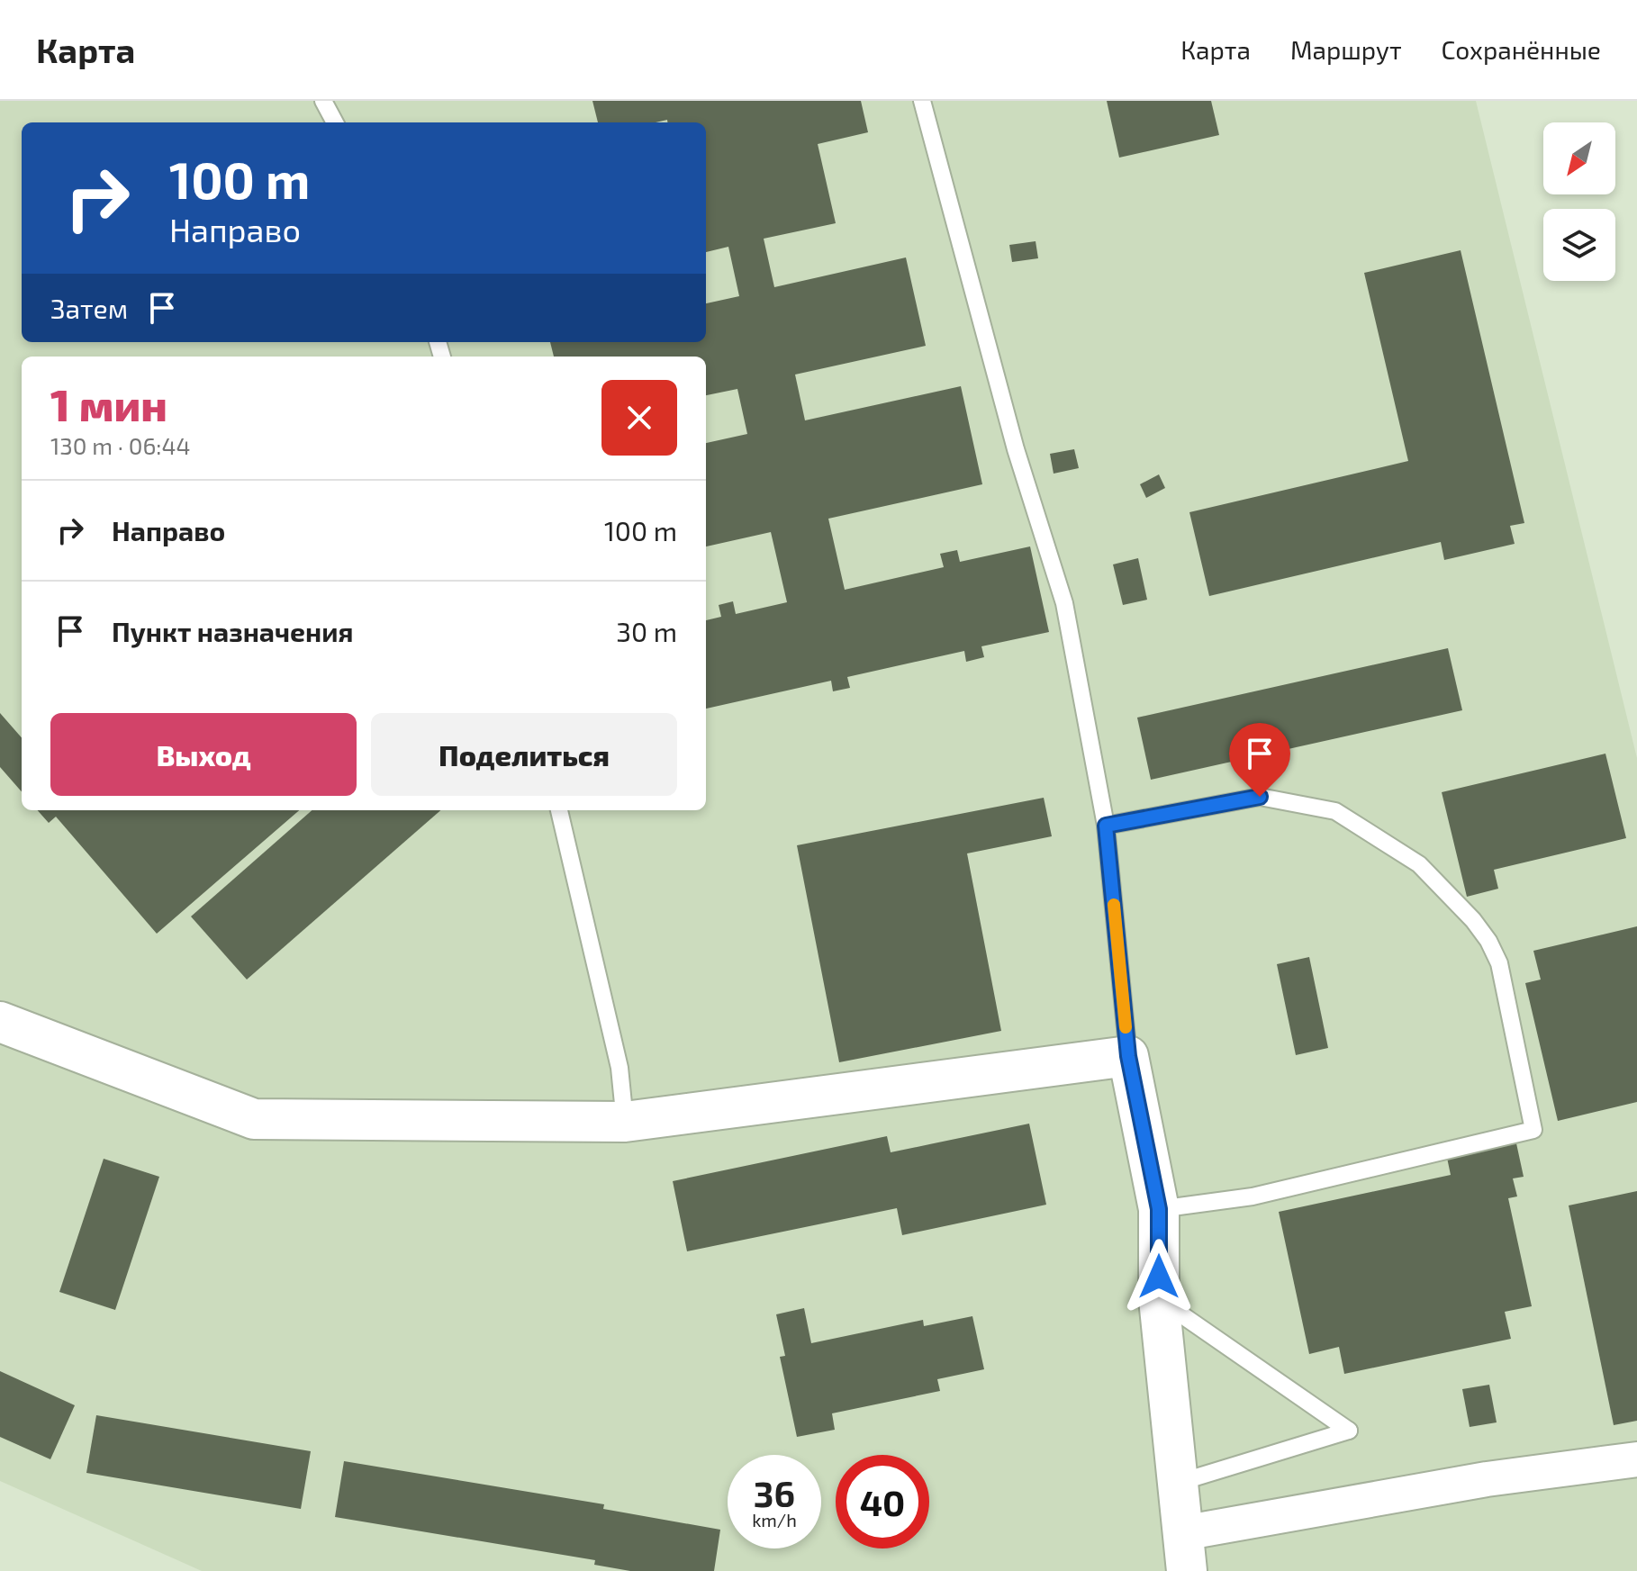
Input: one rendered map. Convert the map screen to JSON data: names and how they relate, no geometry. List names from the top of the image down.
{
  "north": "bottom left",
  "page": {
    "header": "Карта",
    "nav": ["Карта", "Маршрут", "Сохранённые"],
    "turn": ["100 m", "Направо"],
    "then": "Затем",
    "heading": ["1 мин", "130 m · 06:44"],
    "list": [
      {
        "name": "Направо",
        "value": "100 m"
      },
      {
        "name": "Пункт назначения",
        "value": "30 m"
      }
    ],
    "buttons": ["Выход", "Поделиться"],
    "speed": "36 km/h",
    "limit": "40"
  }
}
